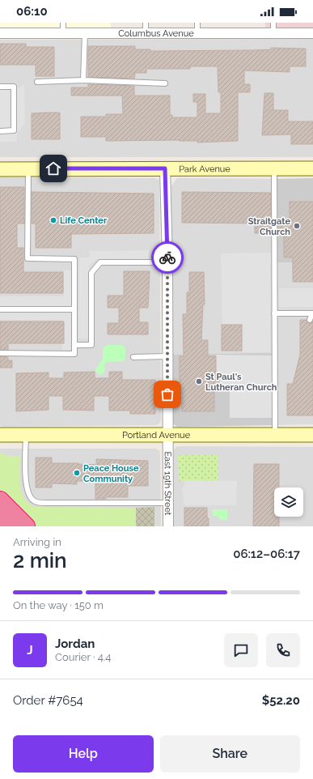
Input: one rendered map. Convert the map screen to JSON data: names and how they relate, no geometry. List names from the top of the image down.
{
  "streets": {
    "street": [
      "Columbus Avenue",
      "Park Avenue",
      "Portland Avenue",
      "East 19th Street"
    ]
  },
  "crossings": [
    ["Park Avenue", "East 19th Street"],
    ["Portland Avenue", "East 19th Street"]
  ],
  "places": [
    "Life Center",
    "Straitgate Church",
    "St Paul's Lutheran Church",
    "Peace House Community"
  ],
  "page": {
    "status": "06:10",
    "heading": ["2 min", "Arriving in", "06:12–06:17"],
    "panel": [
      "Jordan",
      "Courier · 4.4",
      "Order #7654",
      "$52.20"
    ],
    "bar": "On the way · 150 m",
    "round": "J",
    "buttons": ["Help", "Share"]
  }
}
